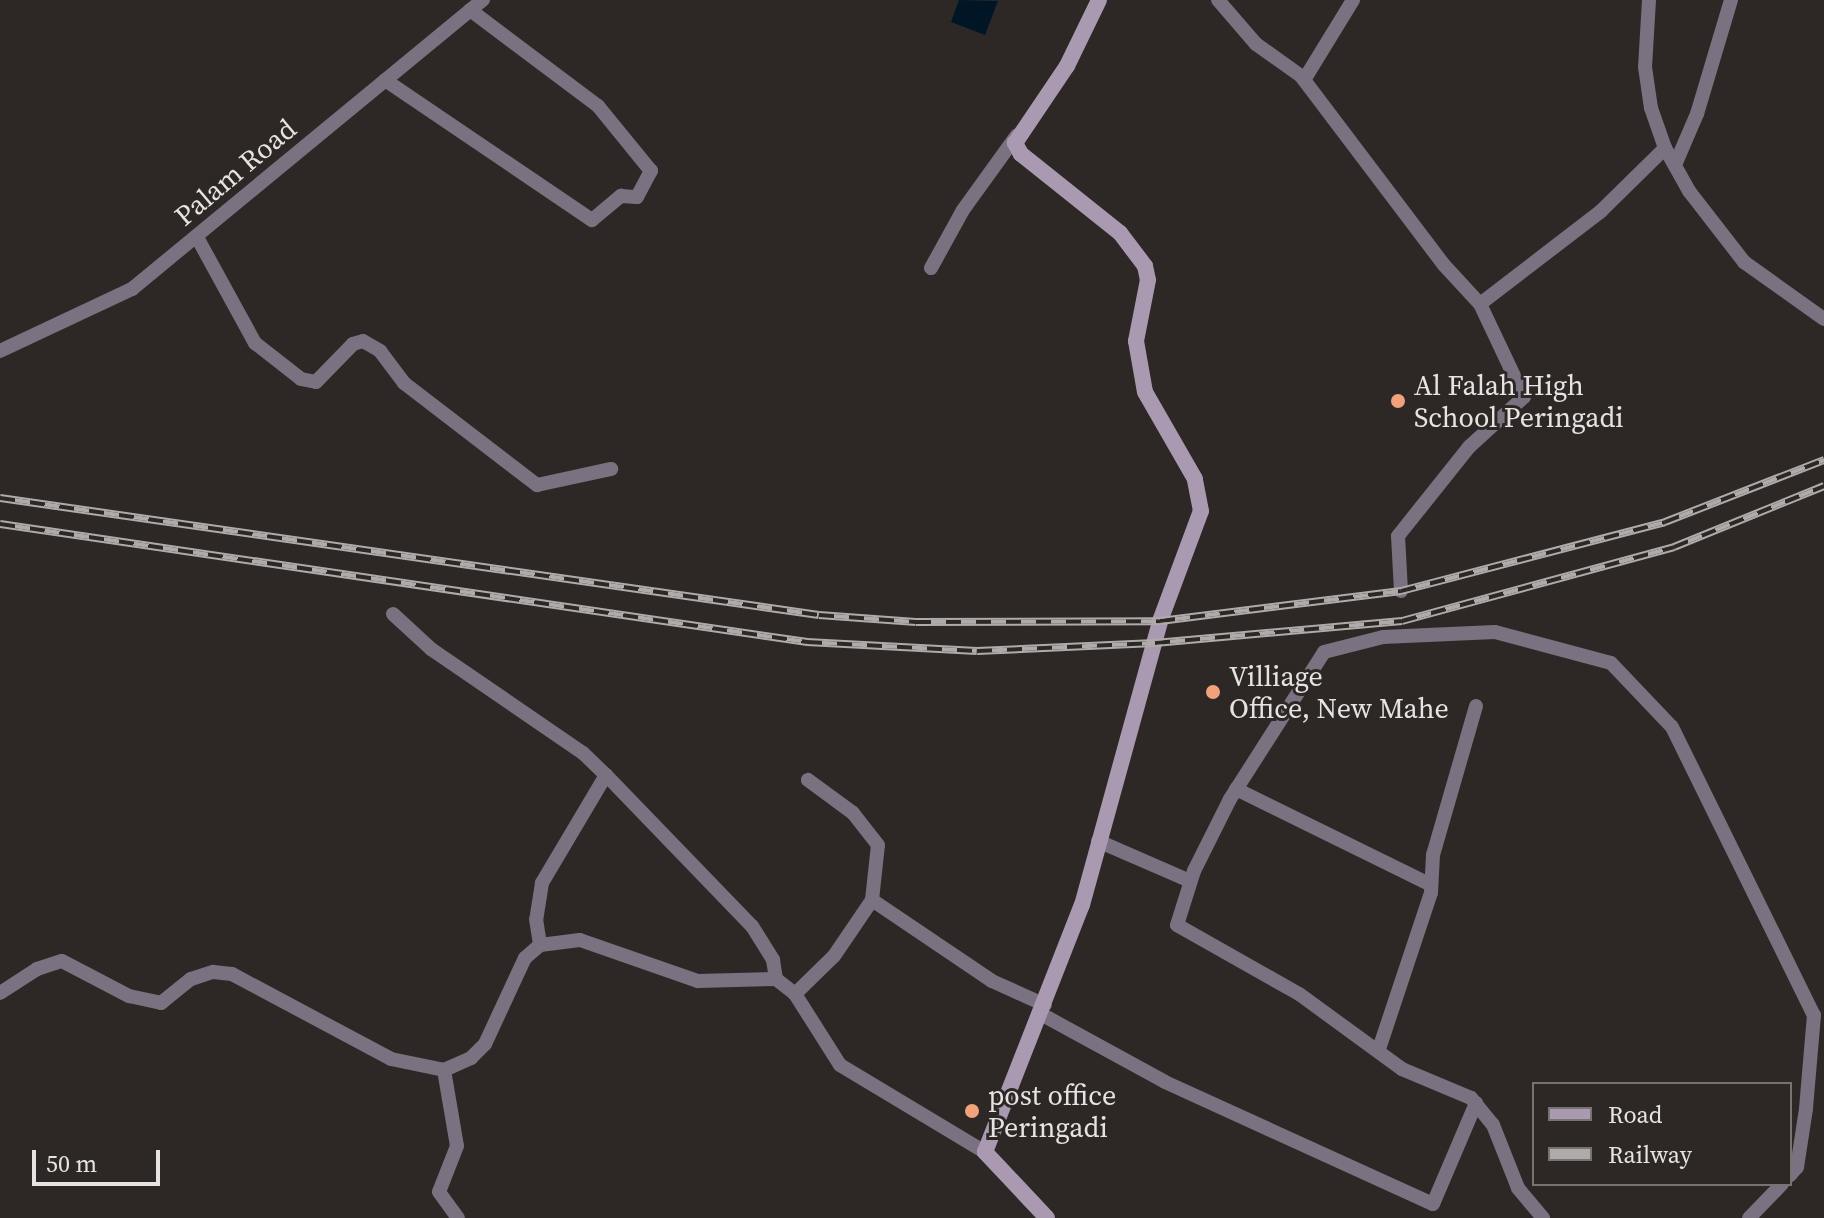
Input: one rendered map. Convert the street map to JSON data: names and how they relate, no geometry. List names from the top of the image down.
{
  "streets": {
    "street": ["Palam Road"]
  },
  "places": ["Al Falah High School Peringadi", "Villiage Office, New Mahe", "post office Peringadi"],
  "legend": ["Road", "Railway"],
  "scale_bar": "50 m"
}
